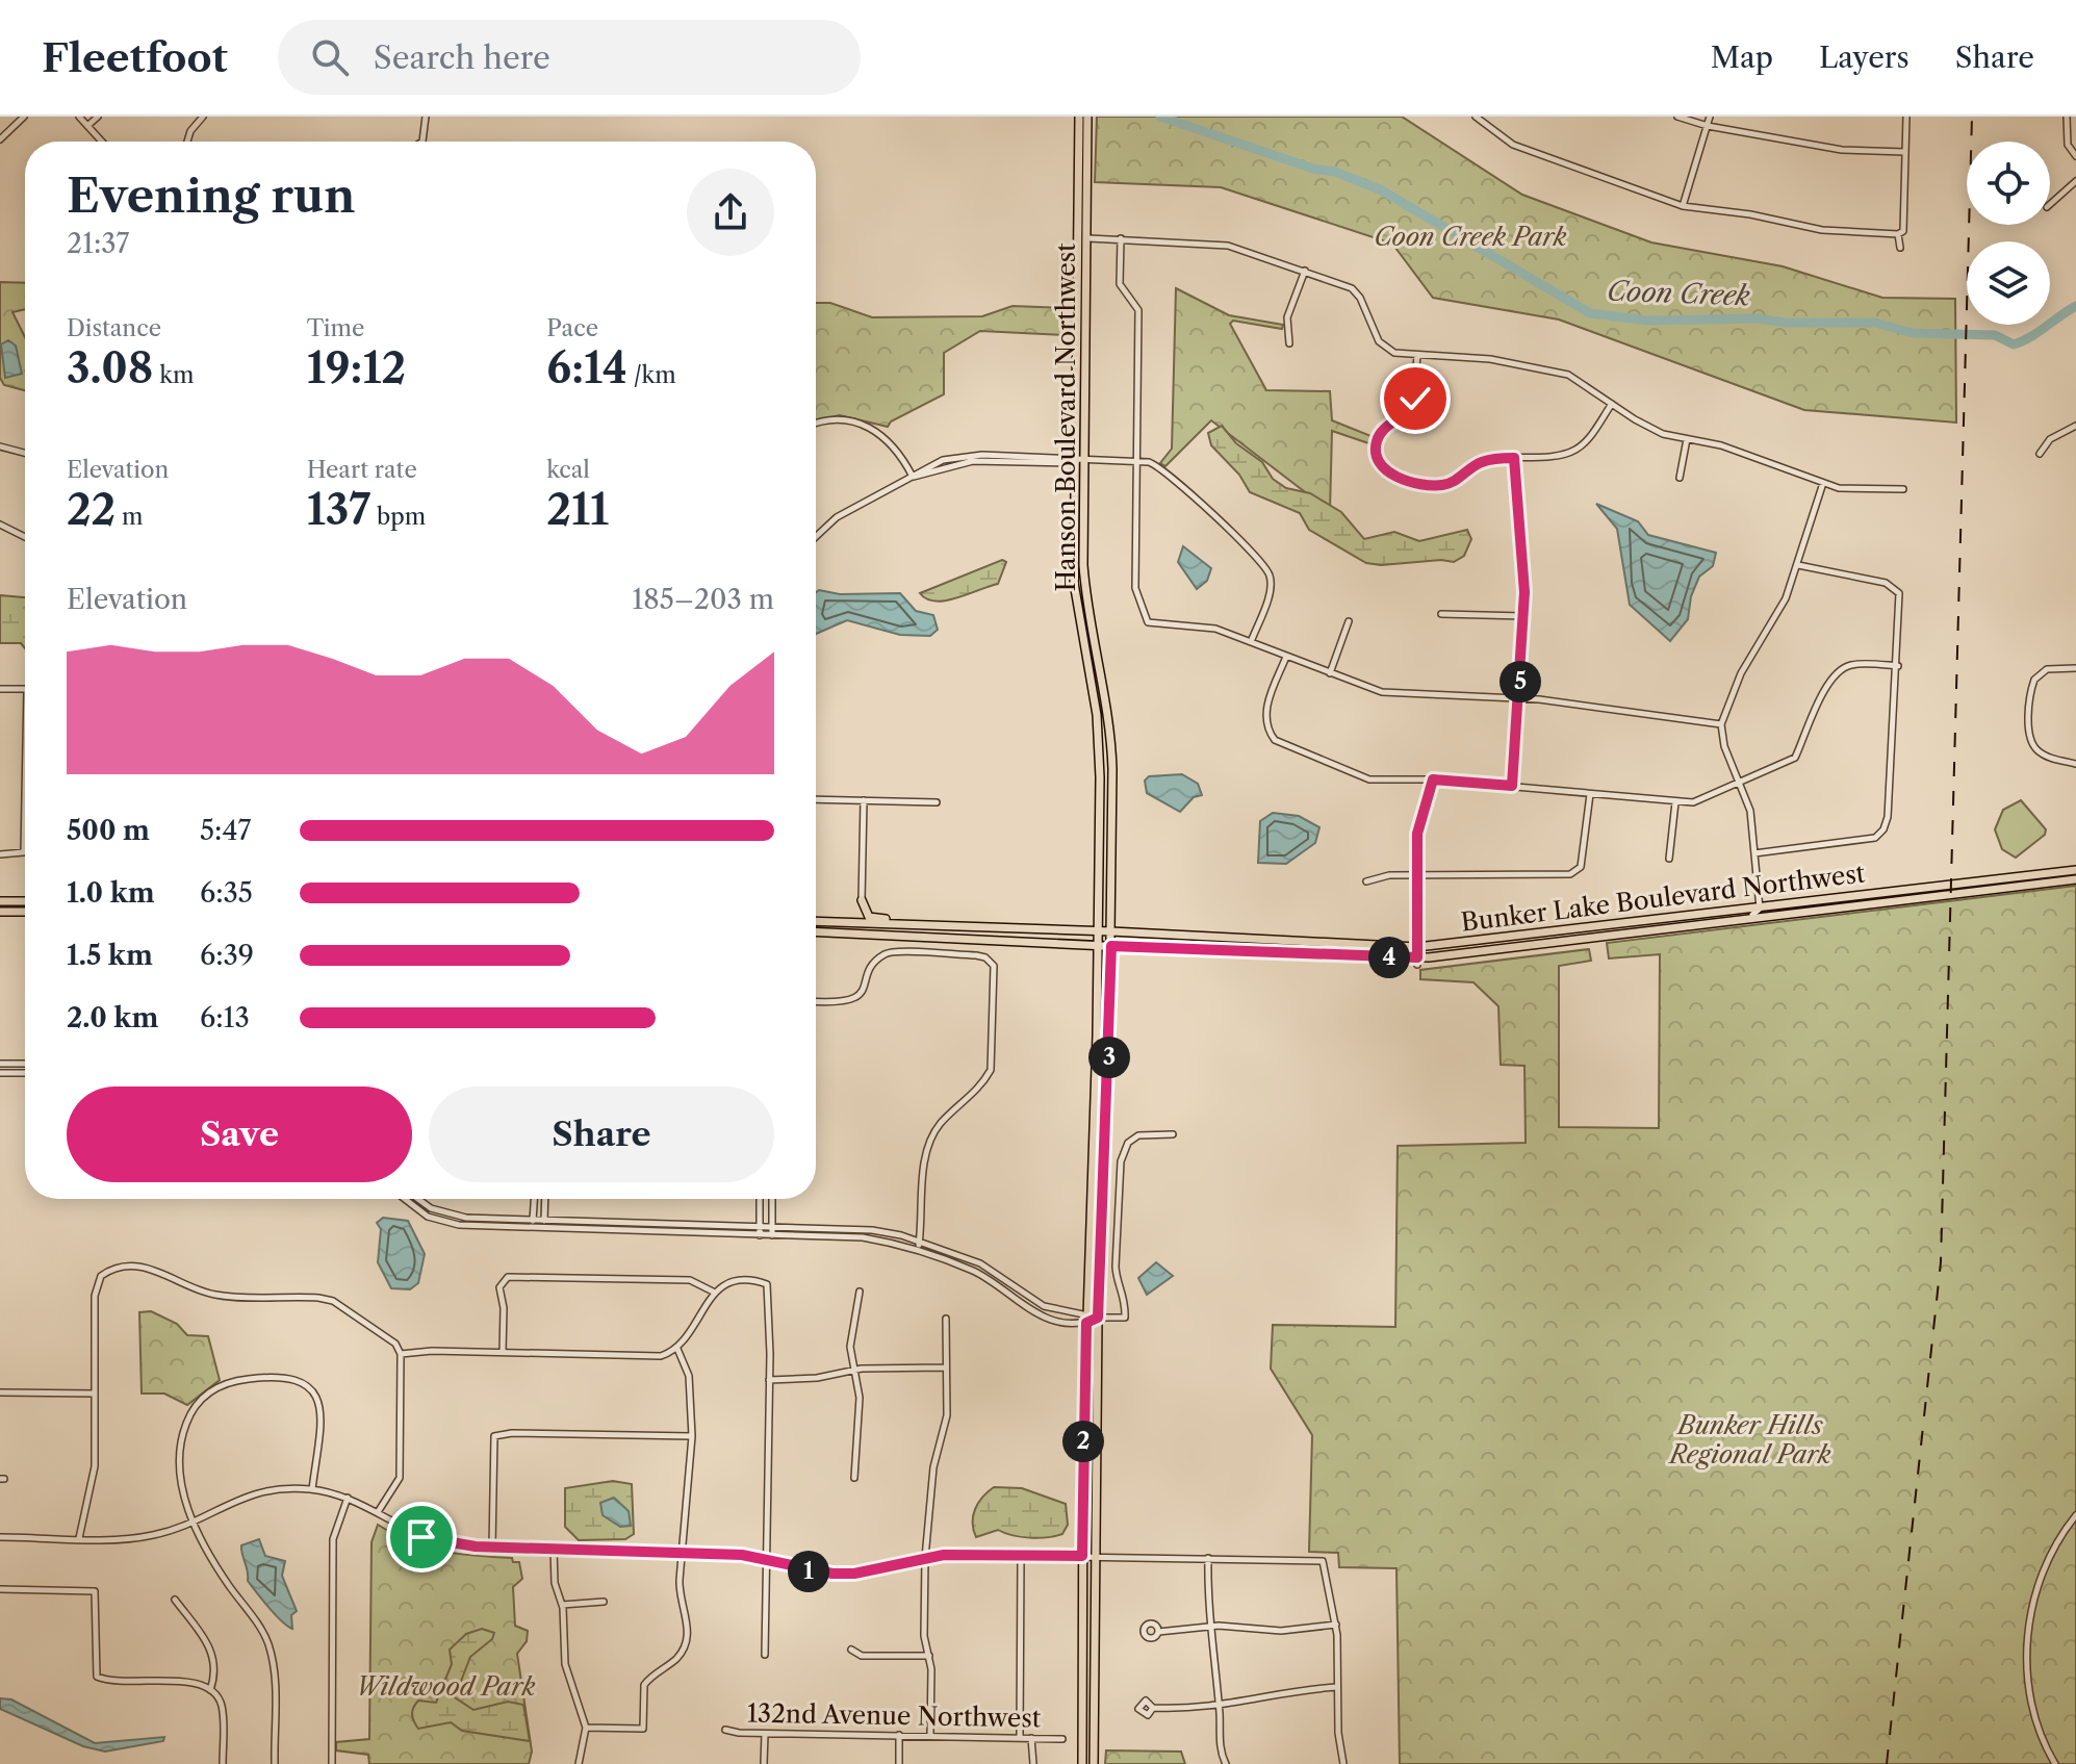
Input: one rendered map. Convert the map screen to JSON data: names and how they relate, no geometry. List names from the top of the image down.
{
  "streets": {
    "main road": ["Hanson Boulevard Northwest", "Bunker Lake Boulevard Northwest"],
    "street": ["132nd Avenue Northwest"]
  },
  "crossings": [
    ["Hanson Boulevard Northwest", "Bunker Lake Boulevard Northwest"]
  ],
  "water": ["Coon Creek"],
  "parks": ["Coon Creek Park", "Bunker Hills Regional Park", "Wildwood Park"],
  "page": {
    "header": "Fleetfoot",
    "search": "Search here",
    "nav": ["Map", "Layers", "Share"],
    "heading": ["Evening run", "21:37"],
    "stats": [
      ["Distance", "3.08 km"],
      ["Time", "19:12"],
      ["Pace", "6:14 /km"],
      ["Elevation", "22 m"],
      ["Heart rate", "137 bpm"],
      ["kcal", "211"]
    ],
    "chart": ["Elevation", "185–203 m"],
    "pins": [
      "5",
      "4",
      "3",
      "2",
      "1"
    ],
    "list": [
      {
        "name": "500 m",
        "note": "5:47"
      },
      {
        "name": "1.0 km",
        "note": "6:35"
      },
      {
        "name": "1.5 km",
        "note": "6:39"
      },
      {
        "name": "2.0 km",
        "note": "6:13"
      }
    ],
    "buttons": ["Save", "Share"]
  }
}
